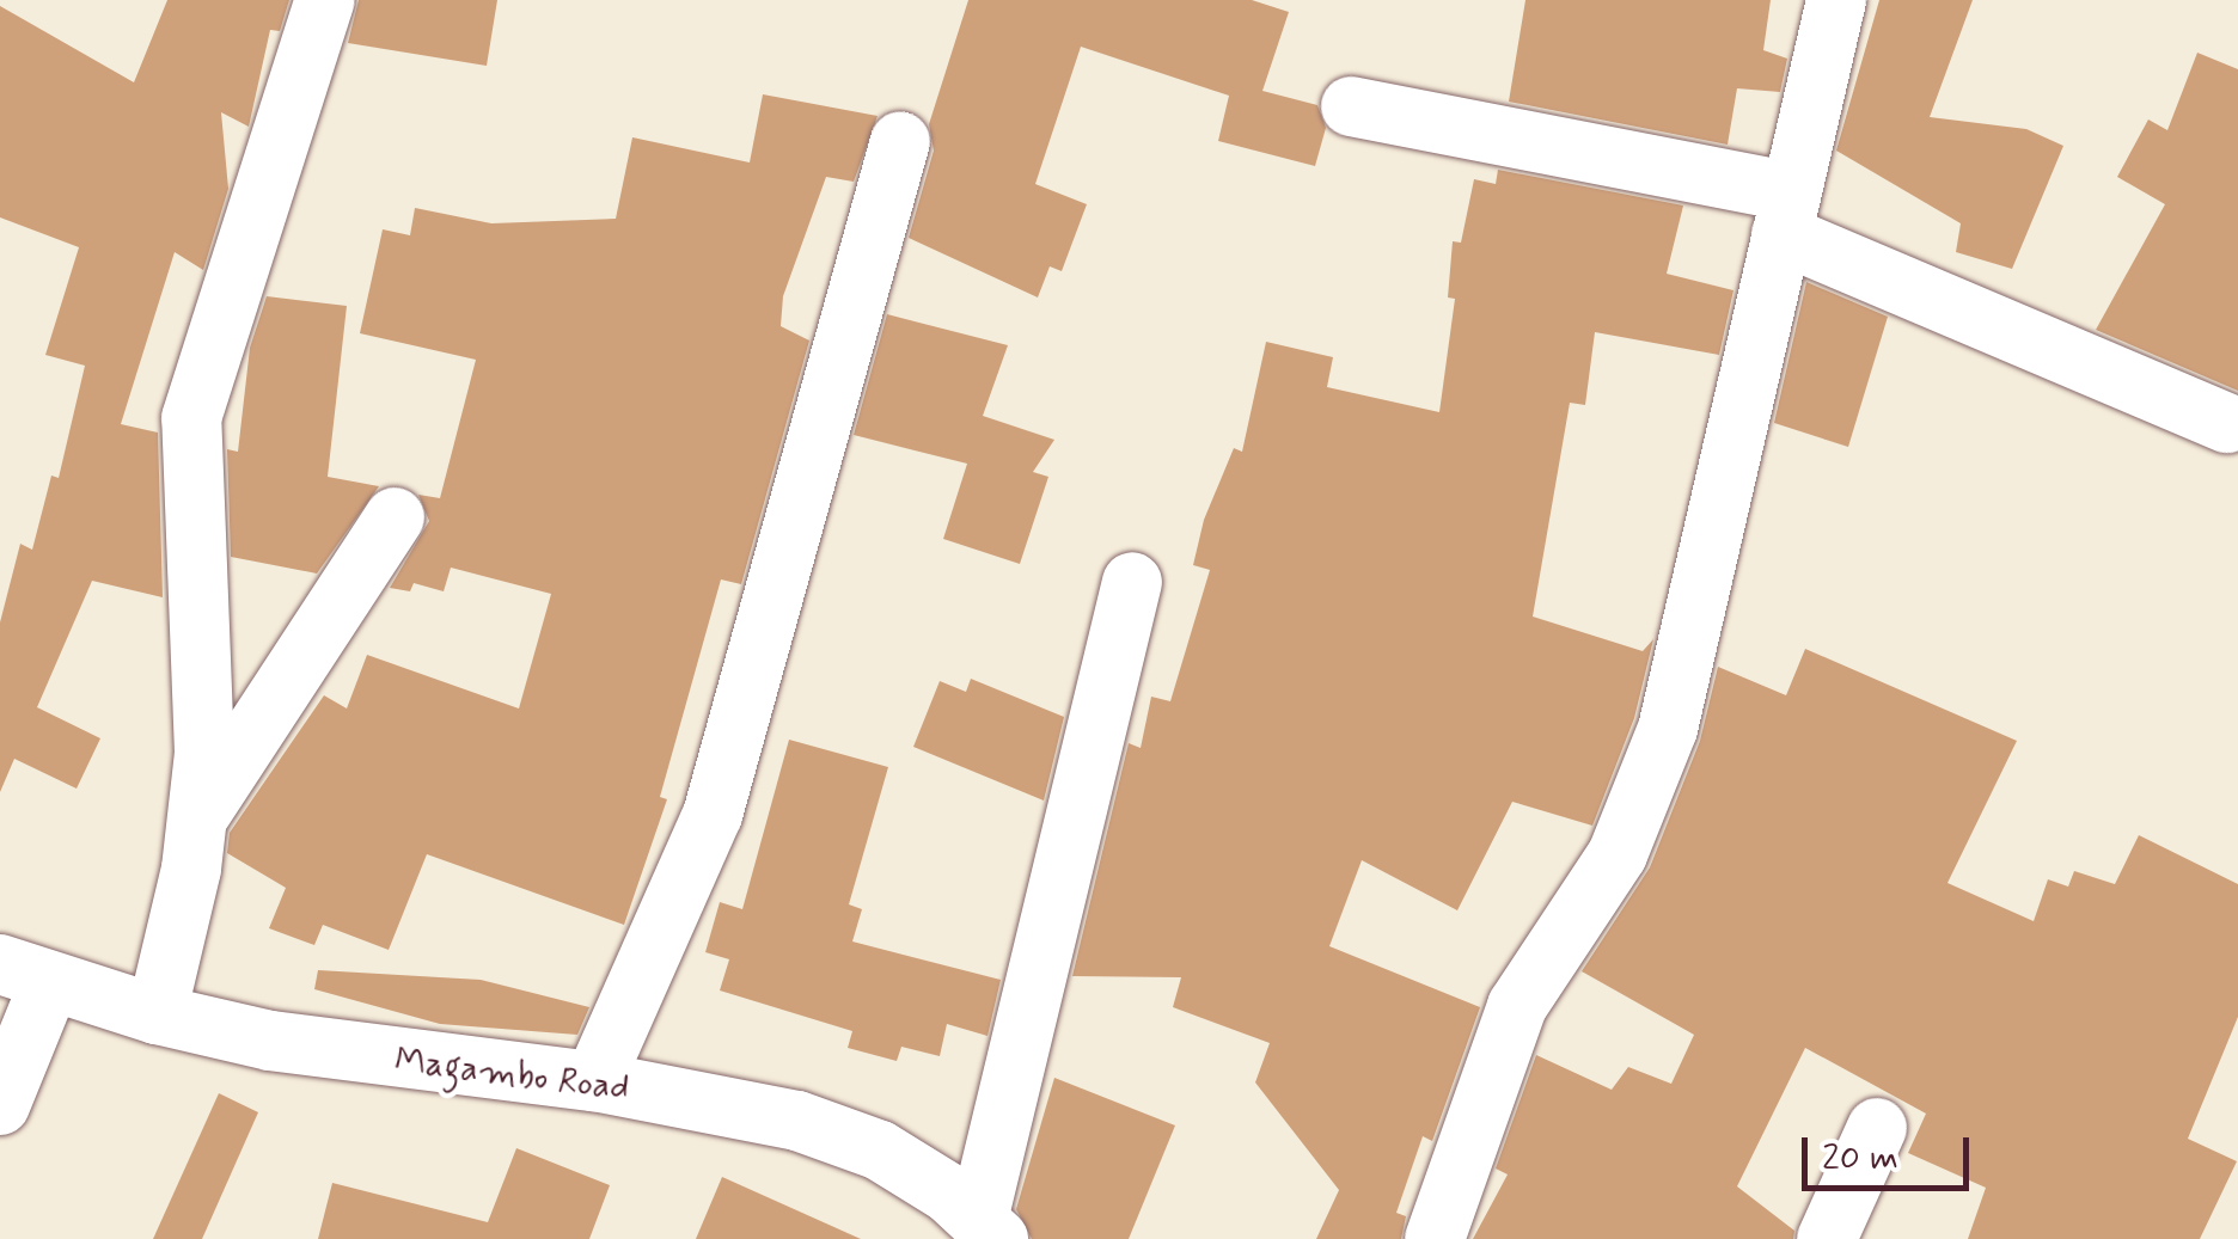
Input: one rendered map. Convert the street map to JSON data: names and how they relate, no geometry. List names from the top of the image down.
{
  "streets": {
    "street": ["Magambo Road"]
  },
  "scale_bar": "20 m"
}
